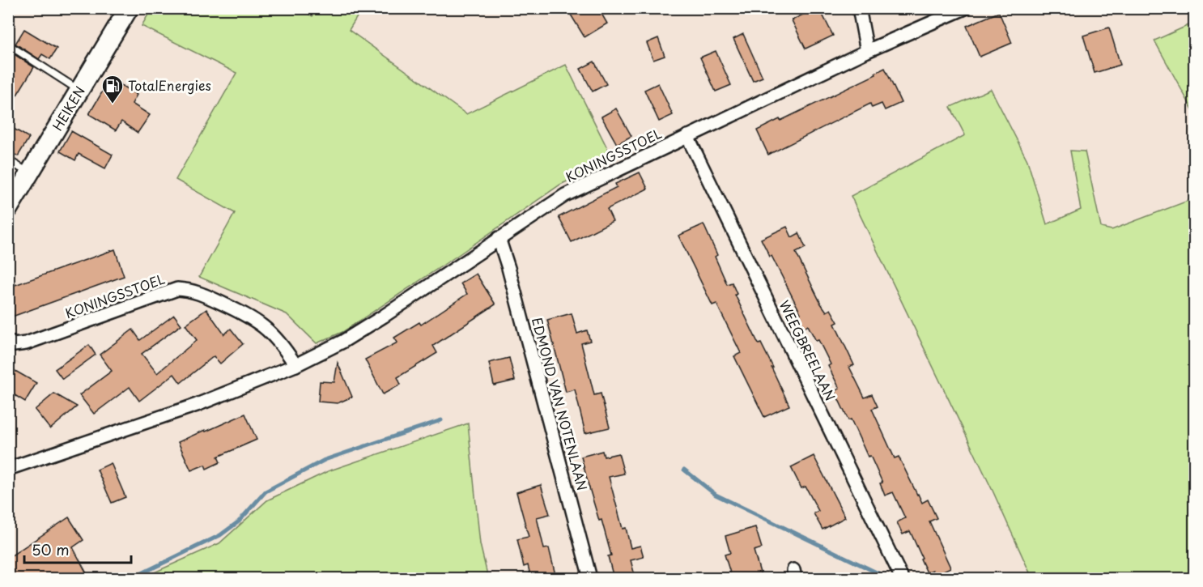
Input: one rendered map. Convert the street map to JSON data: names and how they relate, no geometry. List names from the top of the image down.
{
  "streets": {
    "main road": ["HEIKEN"],
    "street": ["KONINGSSTOEL", "WEEGBREELAAN", "EDMOND VAN NOTENLAAN"]
  },
  "crossings": [
    ["KONINGSSTOEL", "WEEGBREELAAN"],
    ["KONINGSSTOEL", "EDMOND VAN NOTENLAAN"]
  ],
  "places": {
    "fuel station": ["TotalEnergies"]
  },
  "scale_bar": "50 m"
}
